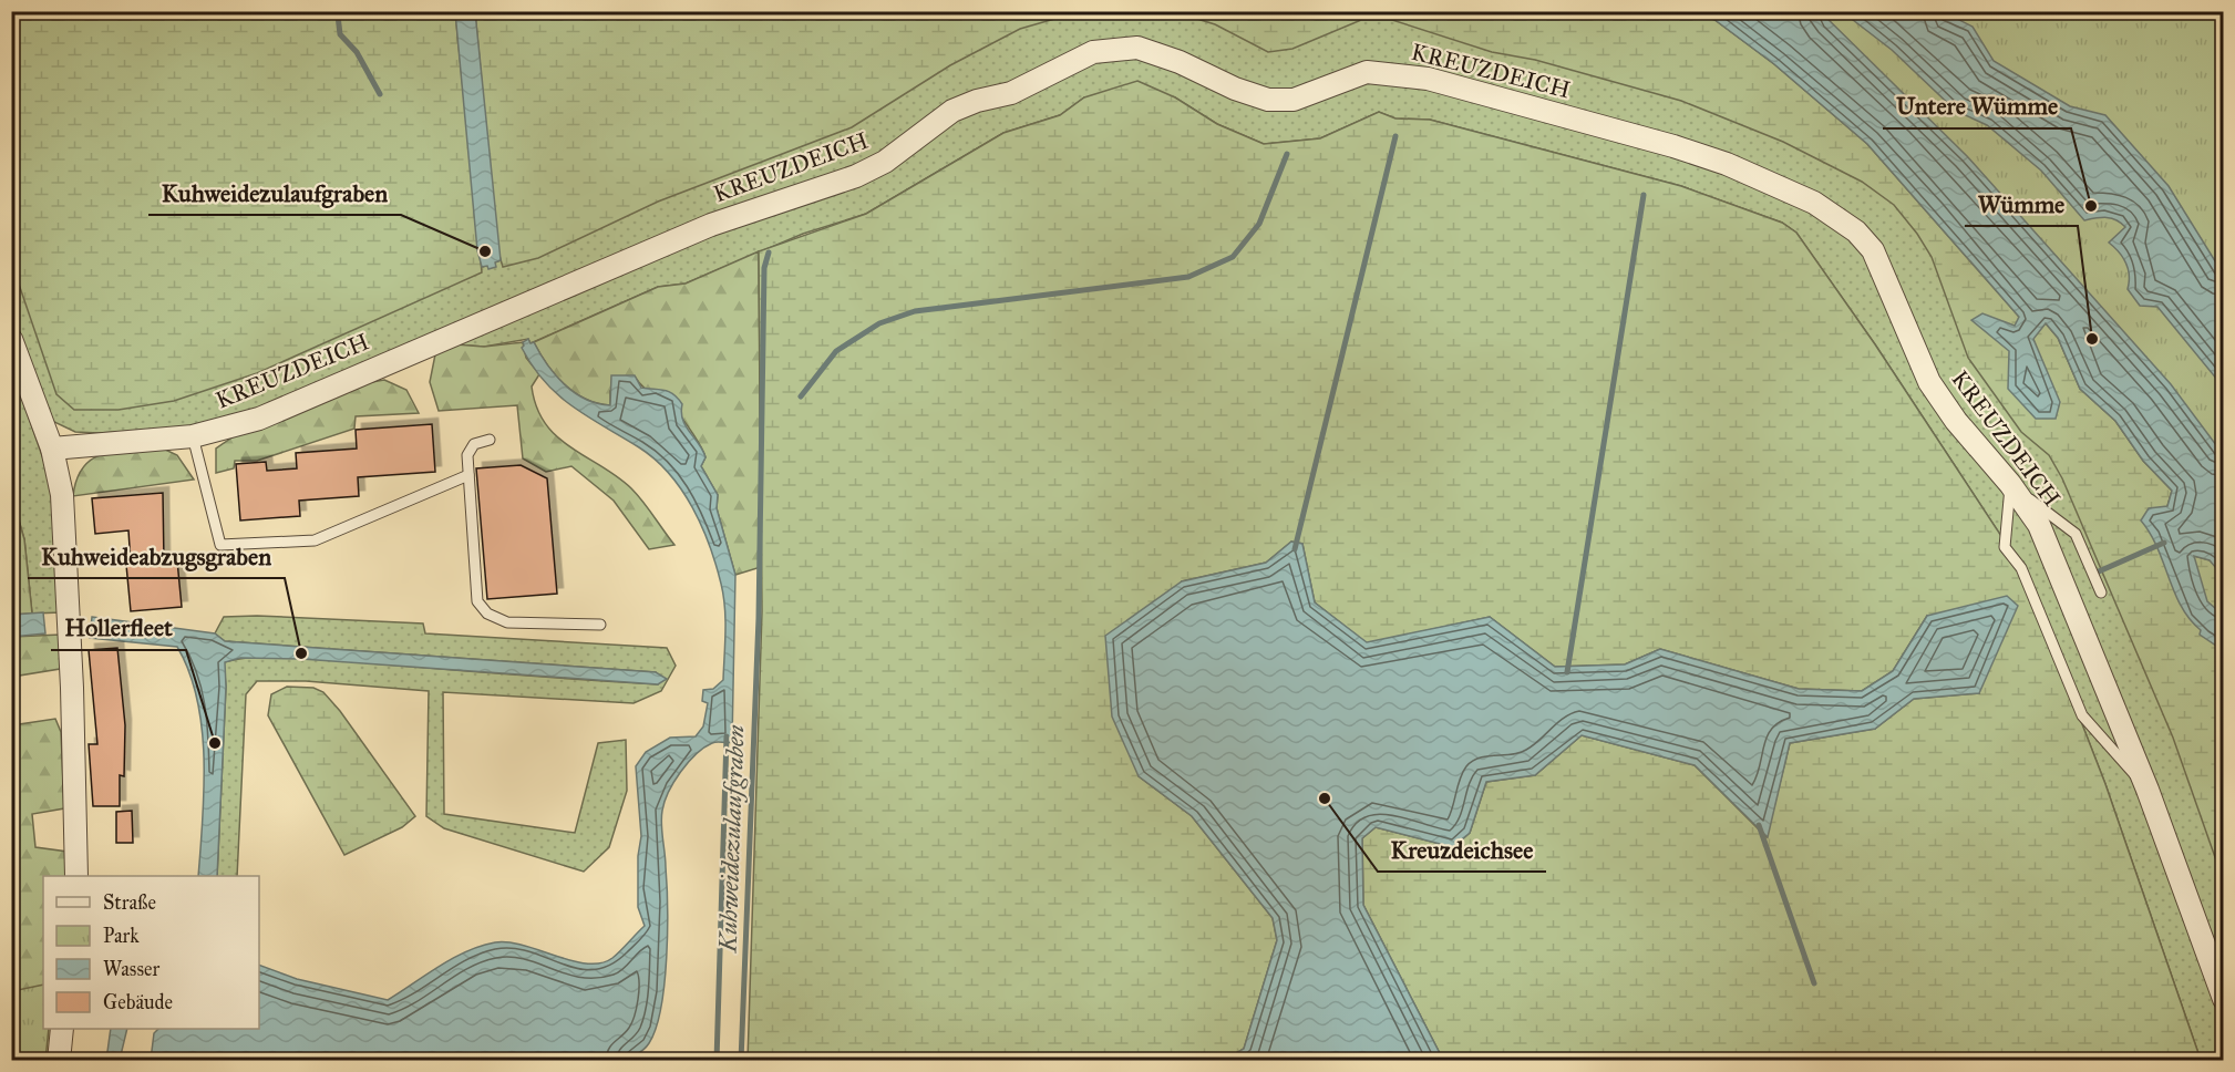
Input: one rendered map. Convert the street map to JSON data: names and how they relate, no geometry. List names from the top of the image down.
{
  "streets": {
    "street": ["KREUZDEICH"]
  },
  "water": ["Kuhweidezulaufgraben"],
  "places": [
    "Untere Wümme",
    "Kuhweidezulaufgraben",
    "Wümme",
    "Kuhweideabzugsgraben",
    "Hollerfleet",
    "Kreuzdeichsee"
  ],
  "legend": [
    "Straße",
    "Park",
    "Wasser",
    "Gebäude"
  ]
}
